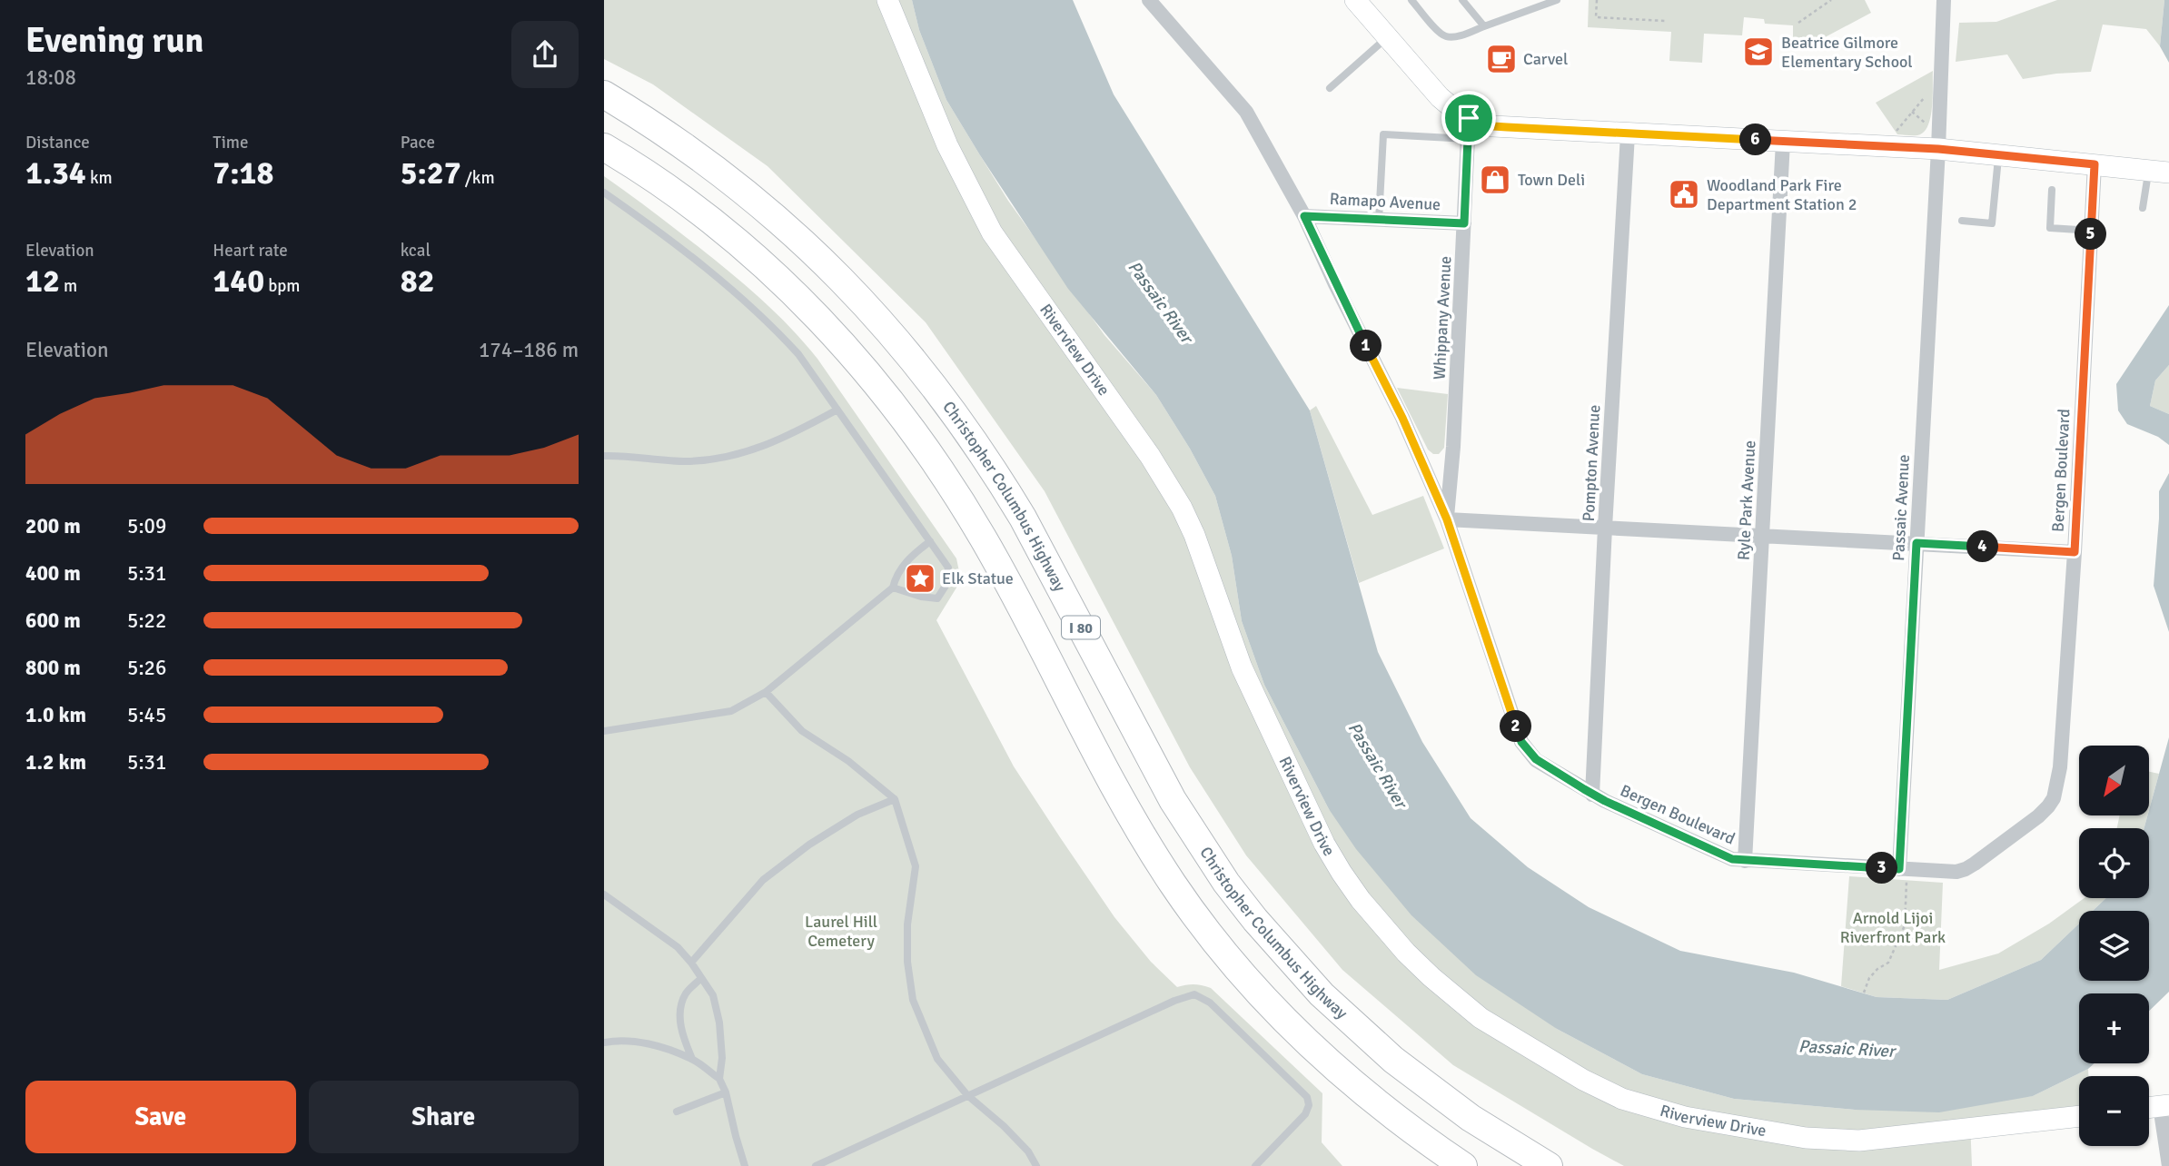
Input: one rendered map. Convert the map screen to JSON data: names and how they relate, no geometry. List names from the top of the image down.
{
  "streets": {
    "highway": ["Christopher Columbus Highway", "I 80"],
    "street": [
      "Ramapo Avenue",
      "Whippany Avenue",
      "Riverview Drive",
      "Pompton Avenue",
      "Bergen Boulevard",
      "Ryle Park Avenue",
      "Passaic Avenue"
    ]
  },
  "crossings": [
    ["Ramapo Avenue", "Whippany Avenue"],
    ["Ramapo Avenue", "Bergen Boulevard"],
    ["Whippany Avenue", "Bergen Boulevard"],
    ["Pompton Avenue", "Bergen Boulevard"],
    ["Bergen Boulevard", "Ryle Park Avenue"],
    ["Bergen Boulevard", "Passaic Avenue"]
  ],
  "water": ["Passaic River"],
  "parks": ["Arnold Lijoi Riverfront Park", "Laurel Hill Cemetery"],
  "places": {
    "school or university": ["Beatrice Gilmore Elementary School"],
    "cafe": ["Carvel"],
    "shop": ["Town Deli"],
    "public building": ["Woodland Park Fire Department Station 2"],
    "place": ["Elk Statue"]
  },
  "north": "bottom left",
  "page": {
    "heading": ["Evening run", "18:08"],
    "stats": [
      ["Distance", "1.34 km"],
      ["Time", "7:18"],
      ["Pace", "5:27 /km"],
      ["Elevation", "12 m"],
      ["Heart rate", "140 bpm"],
      ["kcal", "82"]
    ],
    "pins": [
      "6",
      "5",
      "1",
      "4",
      "2",
      "3"
    ],
    "chart": ["Elevation", "174–186 m"],
    "list": [
      {
        "name": "200 m",
        "note": "5:09"
      },
      {
        "name": "400 m",
        "note": "5:31"
      },
      {
        "name": "600 m",
        "note": "5:22"
      },
      {
        "name": "800 m",
        "note": "5:26"
      },
      {
        "name": "1.0 km",
        "note": "5:45"
      },
      {
        "name": "1.2 km",
        "note": "5:31"
      }
    ],
    "map_buttons": ["+", "−"],
    "buttons": ["Save", "Share"]
  }
}
